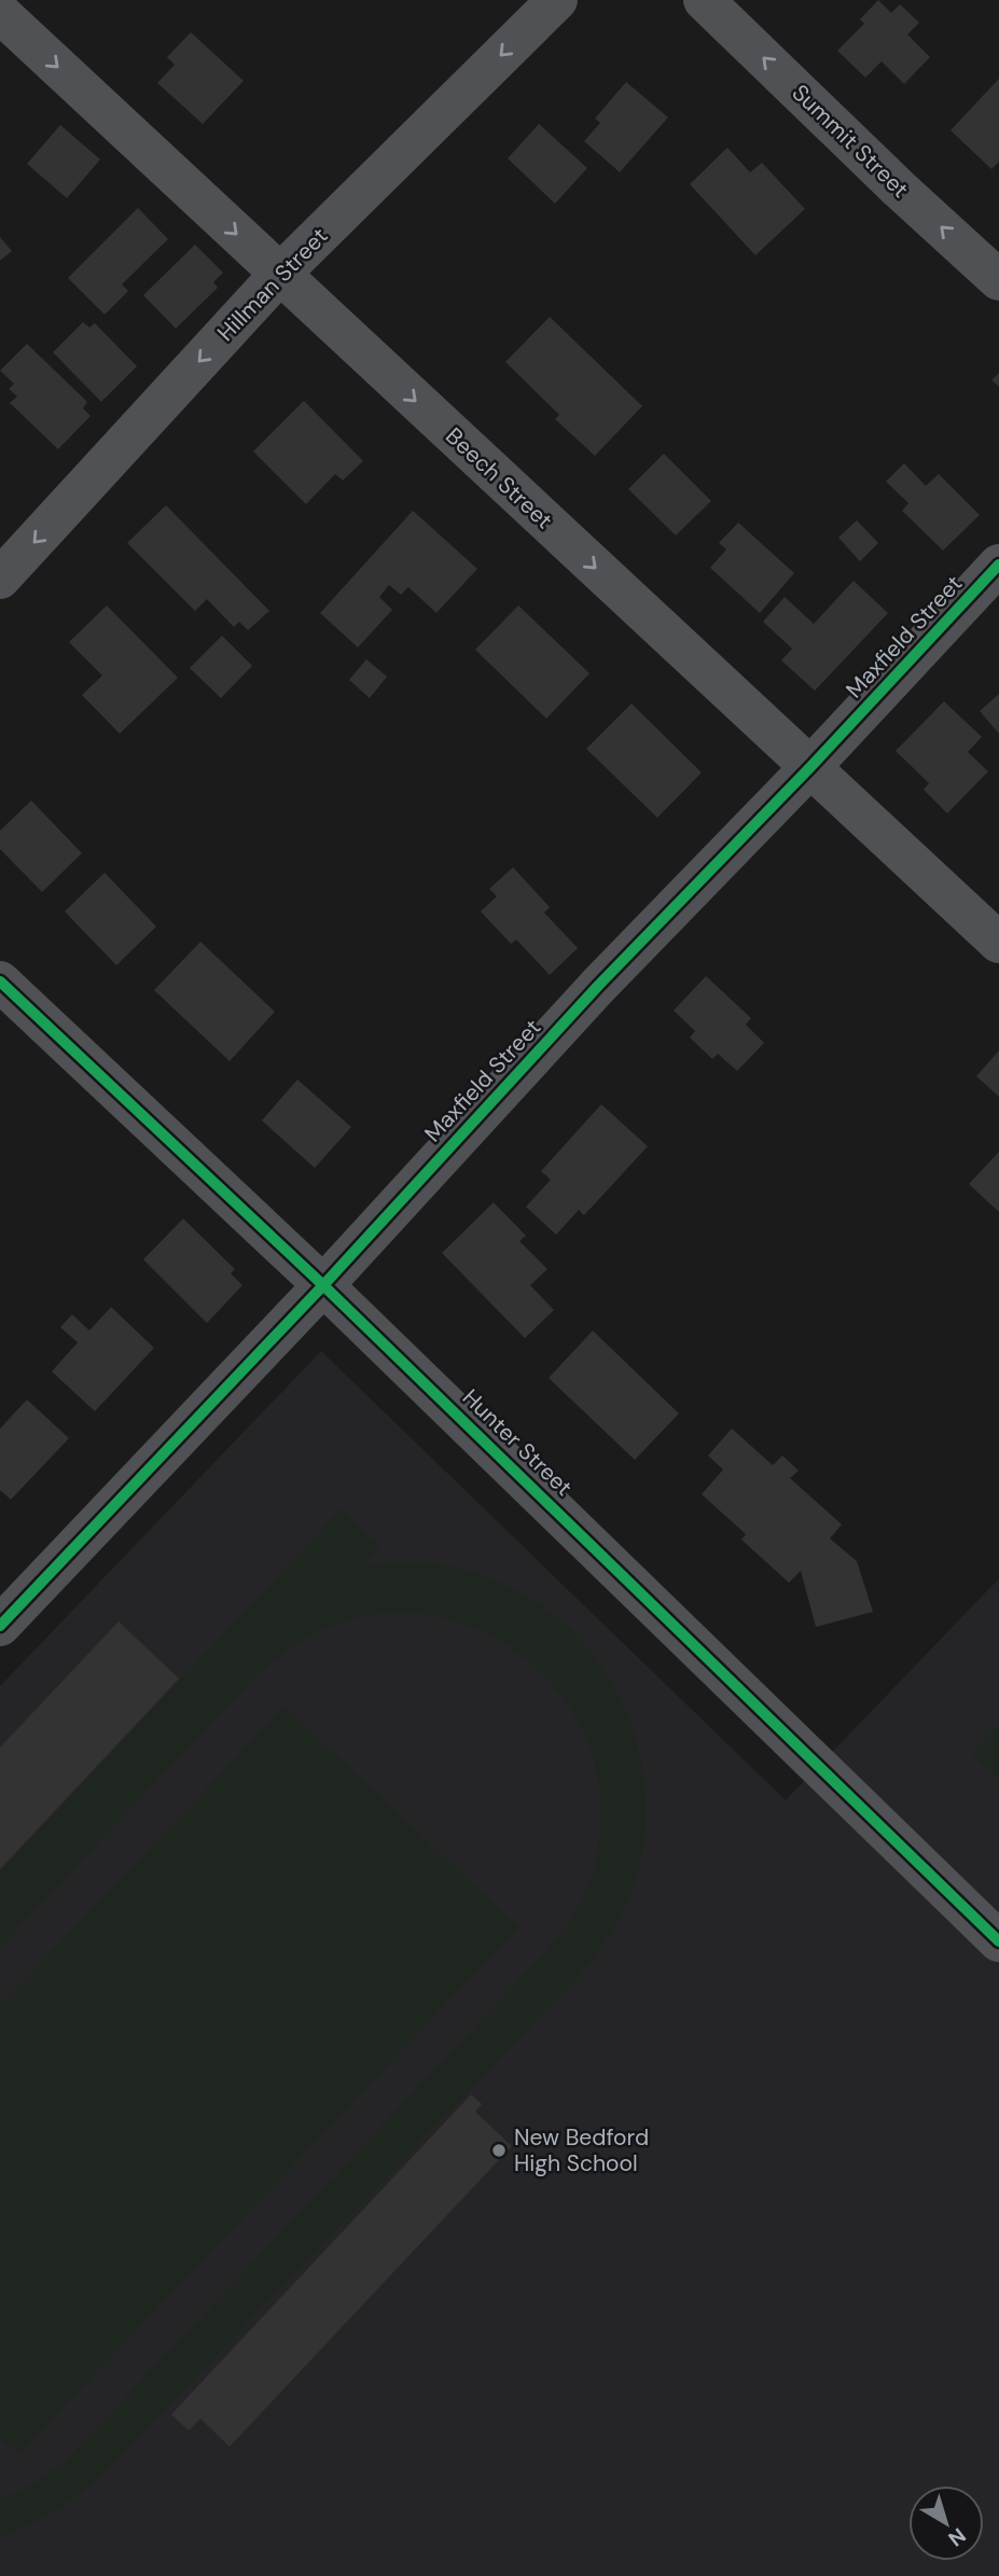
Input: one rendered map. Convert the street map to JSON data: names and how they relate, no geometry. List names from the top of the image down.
{
  "streets": {
    "street": [
      "Summit Street",
      "Hillman Street",
      "Beech Street",
      "Maxfield Street",
      "Hunter Street"
    ]
  },
  "crossings": [
    ["Hillman Street", "Beech Street"],
    ["Beech Street", "Maxfield Street"],
    ["Maxfield Street", "Hunter Street"]
  ],
  "one_way": ["Summit Street", "Hillman Street", "Beech Street"],
  "places": ["New Bedford High School"],
  "north": "bottom right"
}
